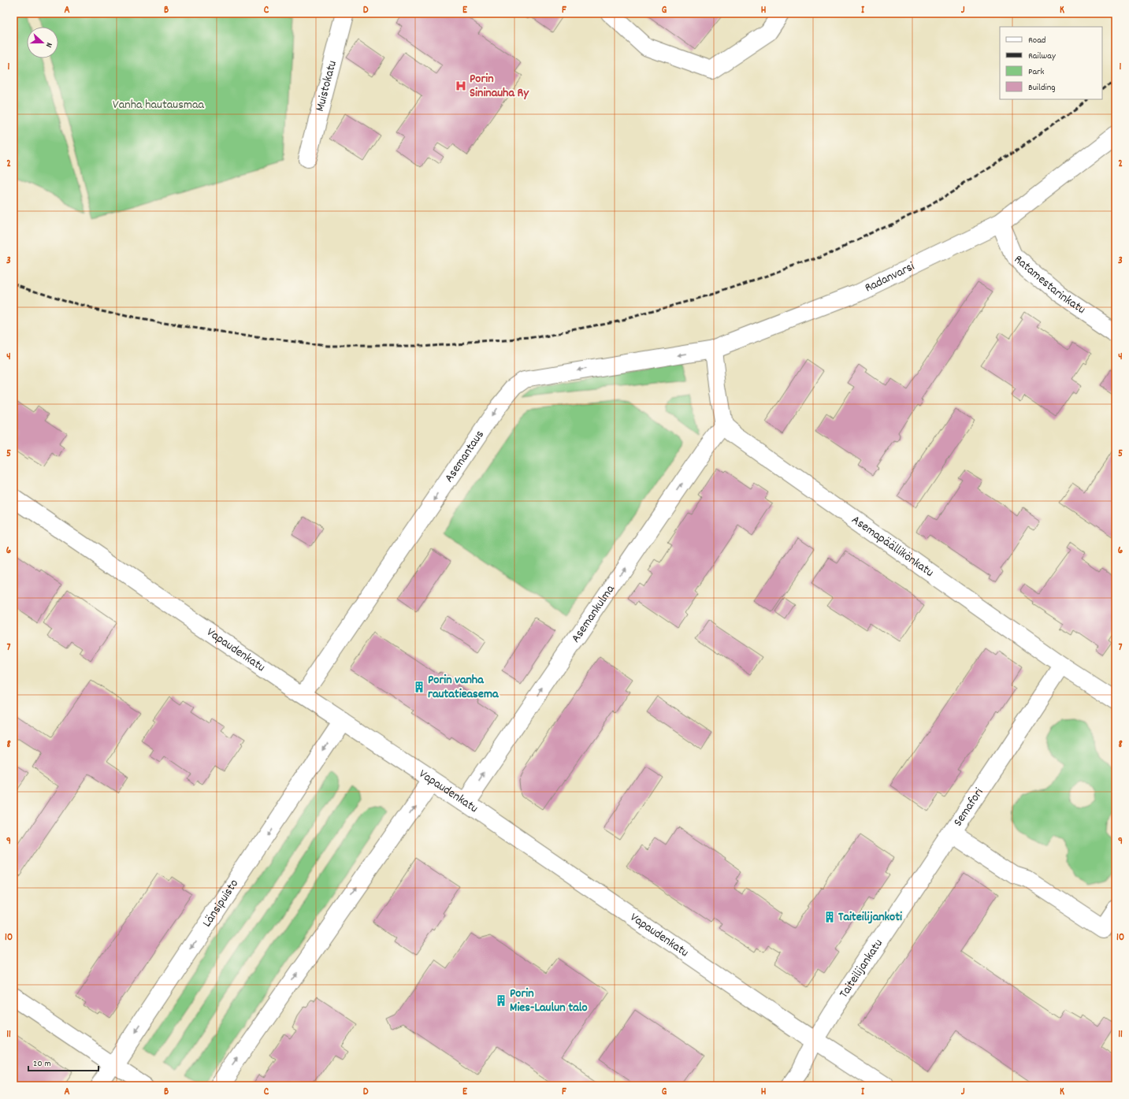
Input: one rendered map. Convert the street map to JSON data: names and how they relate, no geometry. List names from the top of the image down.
{
  "streets": {
    "street": [
      "Muistokatu",
      "Radanvarsi",
      "Ratamestarinkatu",
      "Asemantaus",
      "Asemapäällikönkatu",
      "Asemankulma",
      "Vapaudenkatu",
      "Semafori",
      "Länsipuisto",
      "Taiteilijankatu"
    ]
  },
  "crossings": [
    ["Radanvarsi", "Ratamestarinkatu"],
    ["Radanvarsi", "Asemantaus"],
    ["Asemantaus", "Vapaudenkatu"],
    ["Asemapäällikönkatu", "Asemankulma"],
    ["Asemapäällikönkatu", "Semafori"],
    ["Asemankulma", "Vapaudenkatu"],
    ["Vapaudenkatu", "Länsipuisto"],
    ["Vapaudenkatu", "Taiteilijankatu"],
    ["Semafori", "Taiteilijankatu"]
  ],
  "one_way": ["Asemantaus", "Asemankulma"],
  "parks": ["Vanha hautausmaa"],
  "places": {
    "hospital": ["Porin Sininauha Ry"],
    "building": ["Porin vanha rautatieasema", "Taiteilijankoti", "Porin Mies-Laulun talo"]
  },
  "legend": [
    "Road",
    "Railway",
    "Park",
    "Building"
  ],
  "scale_bar": "20 m",
  "north": "right",
  "grid": {
    "columns": [
      "A",
      "B",
      "C",
      "D",
      "E",
      "F",
      "G",
      "H",
      "I",
      "J",
      "K"
    ],
    "rows": [
      "1",
      "2",
      "3",
      "4",
      "5",
      "6",
      "7",
      "8",
      "9",
      "10",
      "11"
    ]
  }
}
